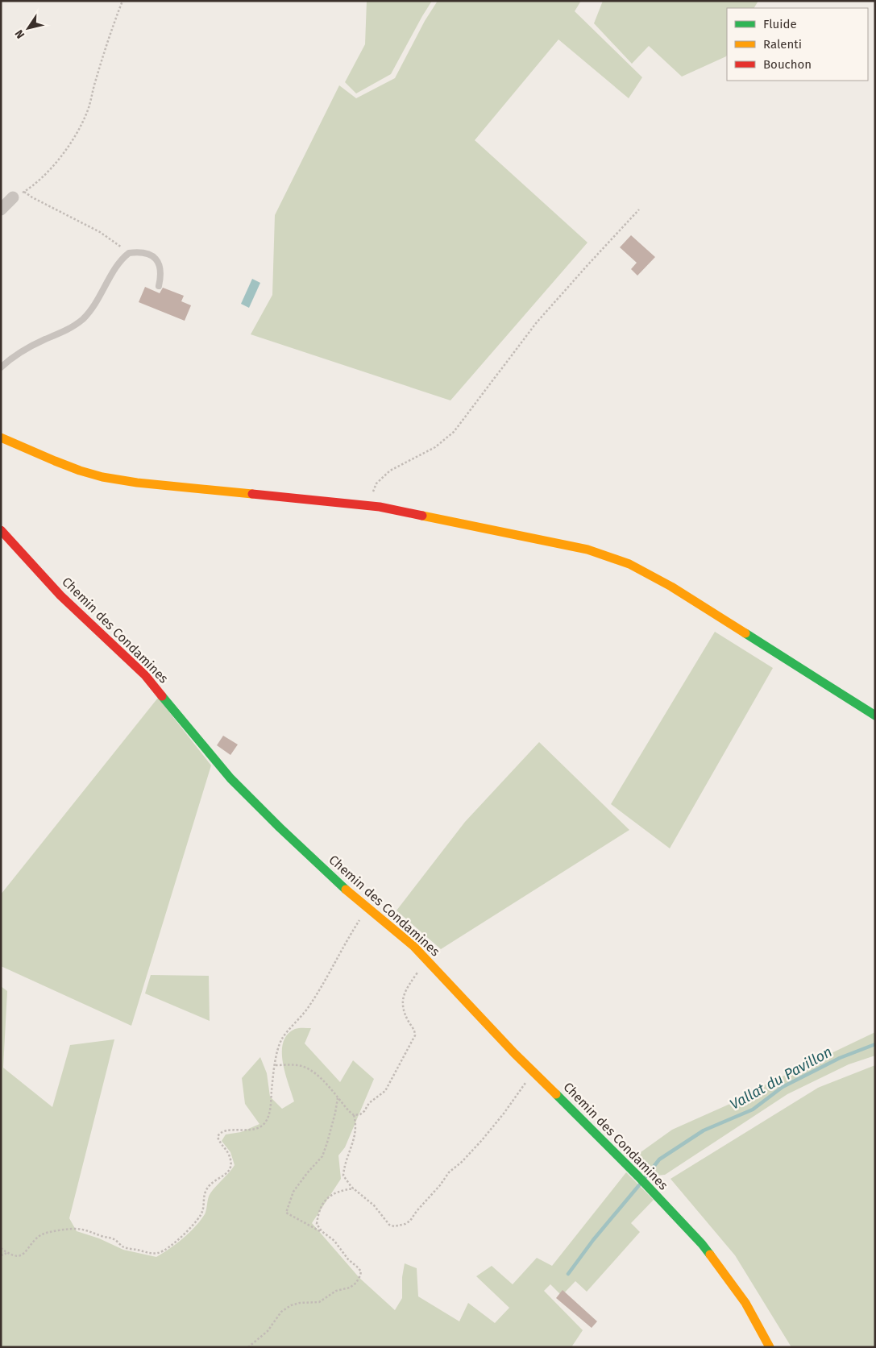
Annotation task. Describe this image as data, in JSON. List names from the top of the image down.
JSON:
{
  "streets": {
    "street": ["Chemin des Condamines"]
  },
  "water": ["Vallat du Pavillon"],
  "legend": ["Fluide", "Ralenti", "Bouchon"],
  "north": "bottom left"
}
